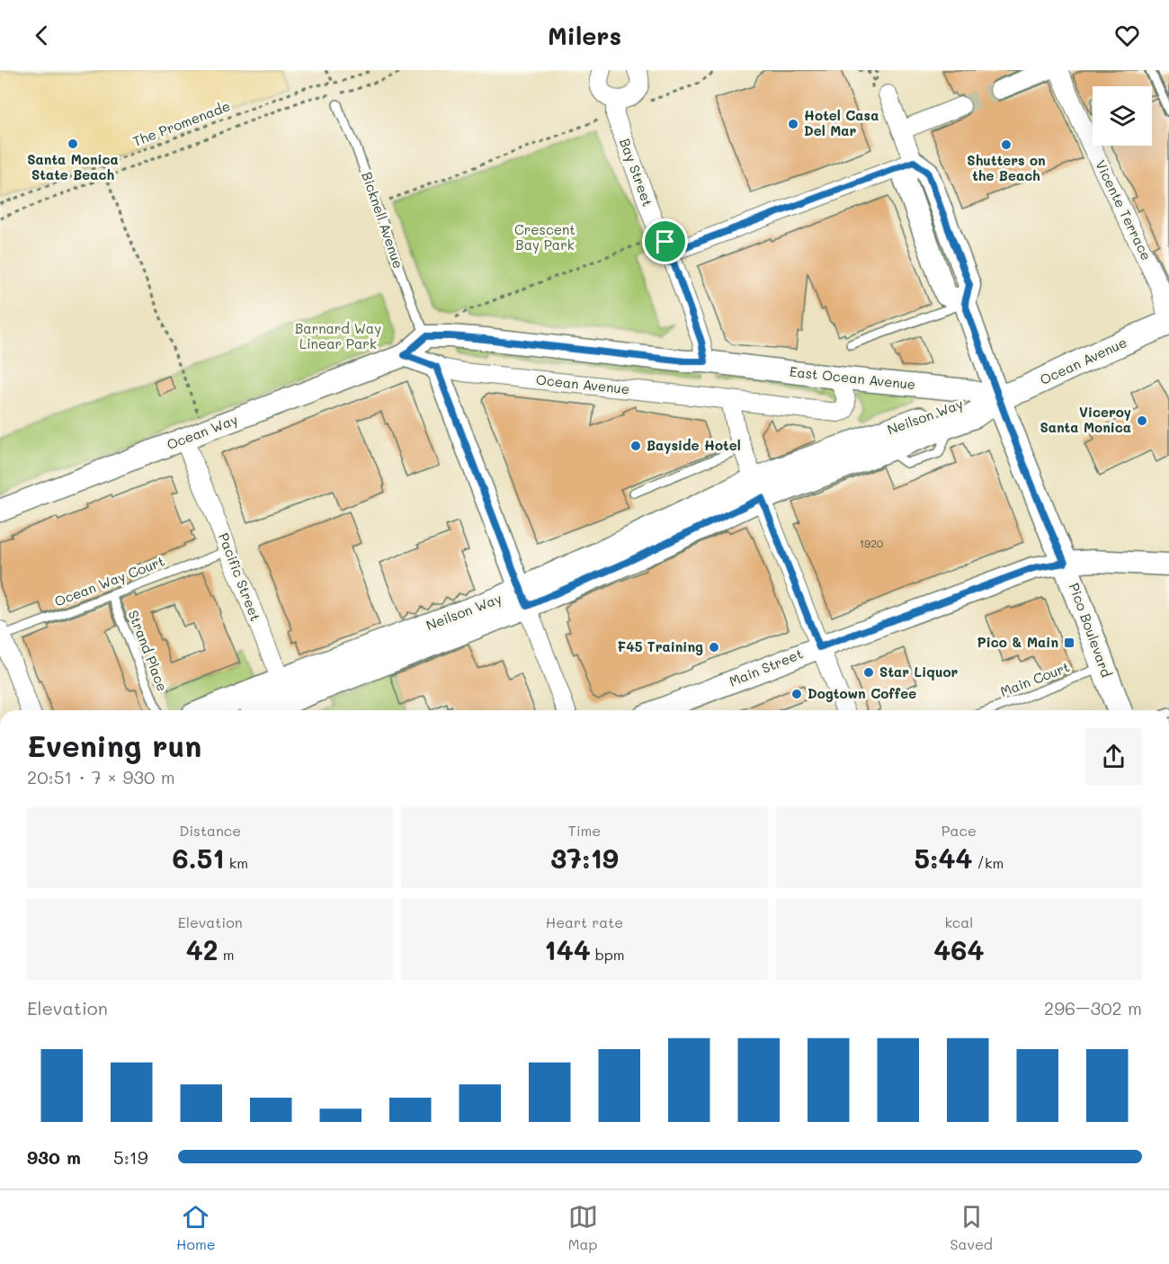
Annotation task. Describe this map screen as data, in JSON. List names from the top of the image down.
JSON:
{
  "streets": {
    "main road": ["Ocean Avenue", "Neilson Way", "Pico Boulevard"],
    "street": [
      "Bay Street",
      "Vicente Terrace",
      "East Ocean Avenue",
      "Ocean Way",
      "Pacific Street",
      "Main Street"
    ],
    "lane": [
      "Bicknell Avenue",
      "Ocean Way Court",
      "Strand Place",
      "Main Court"
    ],
    "path": ["The Promenade"]
  },
  "crossings": [
    ["Bay Street", "East Ocean Avenue"],
    ["Vicente Terrace", "Ocean Avenue"],
    ["Bicknell Avenue", "Ocean Way"],
    ["Ocean Avenue", "East Ocean Avenue"],
    ["Ocean Avenue", "Neilson Way"],
    ["Ocean Avenue", "Pico Boulevard"],
    ["East Ocean Avenue", "Neilson Way"],
    ["East Ocean Avenue", "Pico Boulevard"],
    ["Neilson Way", "Pacific Street"],
    ["Neilson Way", "Pico Boulevard"],
    ["Ocean Way", "Pacific Street"],
    ["Pacific Street", "Ocean Way Court"],
    ["Ocean Way Court", "Strand Place"],
    ["Pico Boulevard", "Main Street"],
    ["Pico Boulevard", "Main Court"]
  ],
  "parks": ["Crescent Bay Park", "Barnard Way Linear Park"],
  "places": {
    "other": [
      "Hotel Casa Del Mar",
      "Santa Monica State Beach",
      "Shutters on the Beach",
      "Viceroy Santa Monica",
      "Bayside Hotel",
      "F45 Training",
      "Star Liquor",
      "Dogtown Coffee"
    ],
    "transit": ["Pico & Main"]
  },
  "house_numbers": ["1920"],
  "page": {
    "header": "Milers",
    "heading": ["Evening run", "20:51 · 7 × 930 m"],
    "stats": [
      ["Distance", "6.51 km"],
      ["Time", "37:19"],
      ["Pace", "5:44 /km"],
      ["Elevation", "42 m"],
      ["Heart rate", "144 bpm"],
      ["kcal", "464"]
    ],
    "chart": ["Elevation", "296–302 m"],
    "list": [
      {
        "name": "930 m",
        "note": "5:19"
      }
    ],
    "tabs": ["Home", "Map", "Saved"]
  }
}
